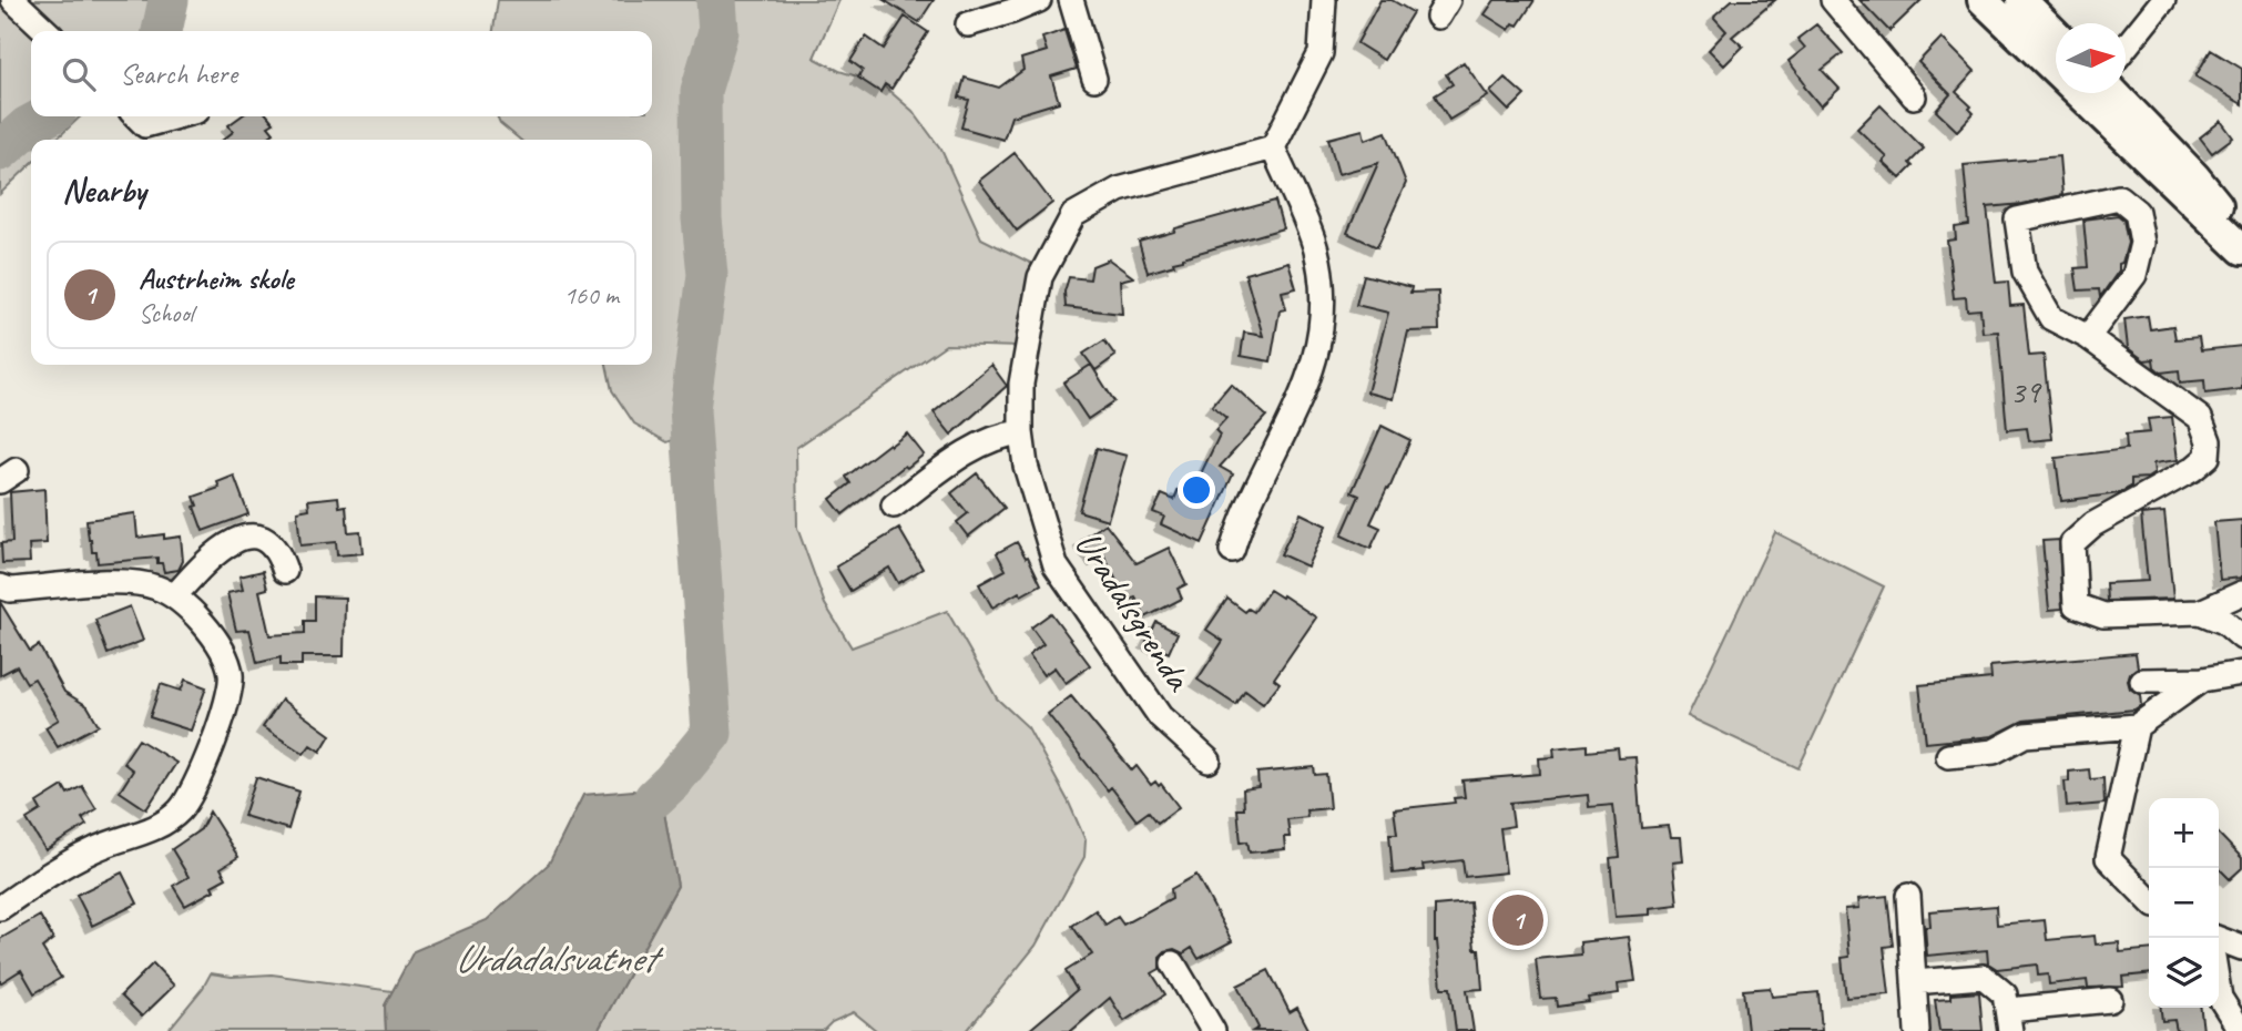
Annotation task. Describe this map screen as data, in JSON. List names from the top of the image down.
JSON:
{
  "streets": {
    "street": ["Uradalsgrenda"]
  },
  "water": ["Urdadalsvatnet"],
  "house_numbers": ["39"],
  "north": "right",
  "page": {
    "search": "Search here",
    "heading": "Nearby",
    "list": [
      {
        "mark": "1",
        "name": "Austrheim skole",
        "note": "School",
        "value": "160 m"
      }
    ],
    "map_buttons": ["+", "−"],
    "pins": "1"
  }
}
